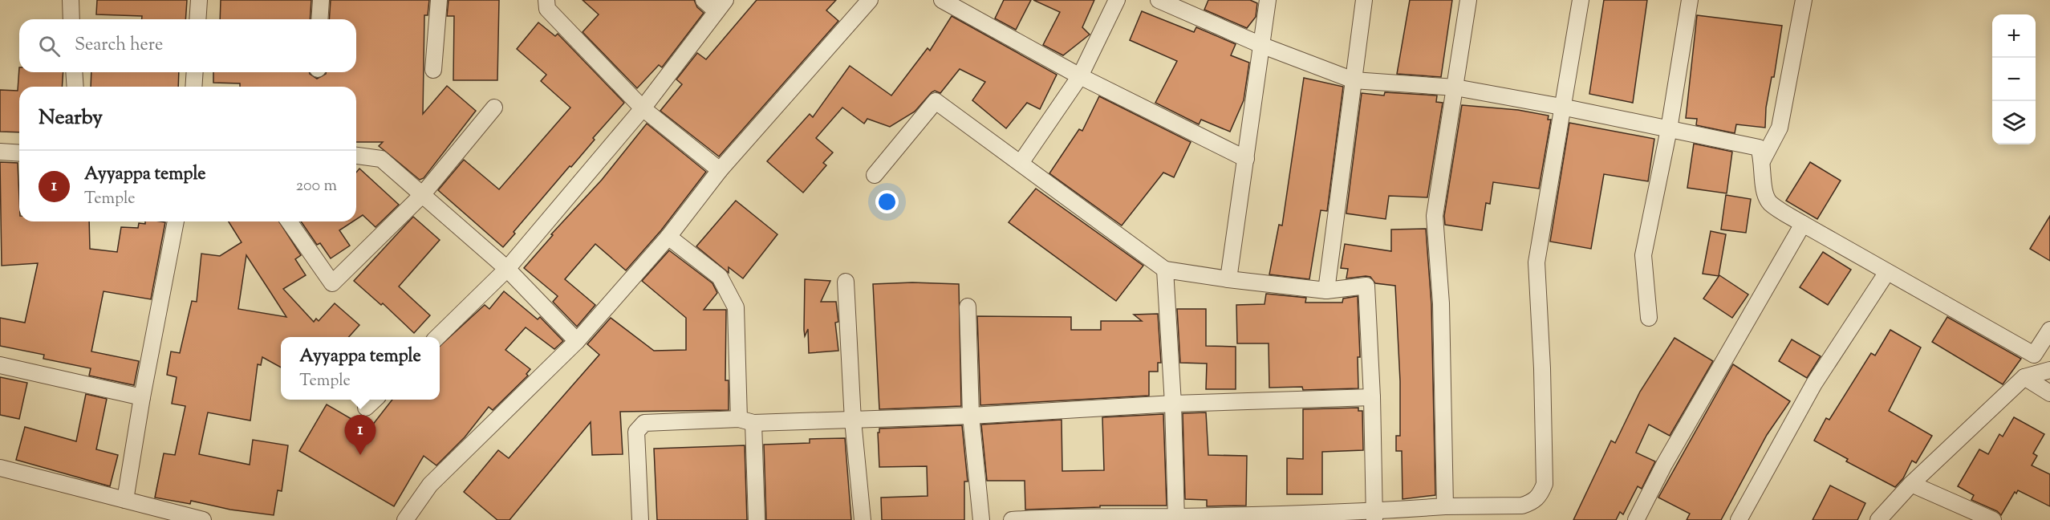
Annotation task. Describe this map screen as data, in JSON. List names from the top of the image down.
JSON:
{
  "page": {
    "map_buttons": ["+", "−"],
    "search": "Search here",
    "heading": "Nearby",
    "list": [
      {
        "mark": "1",
        "name": "Ayyappa temple",
        "note": "Temple",
        "value": "200 m"
      }
    ],
    "popup": ["Ayyappa temple", "Temple"],
    "pins": "1"
  }
}
